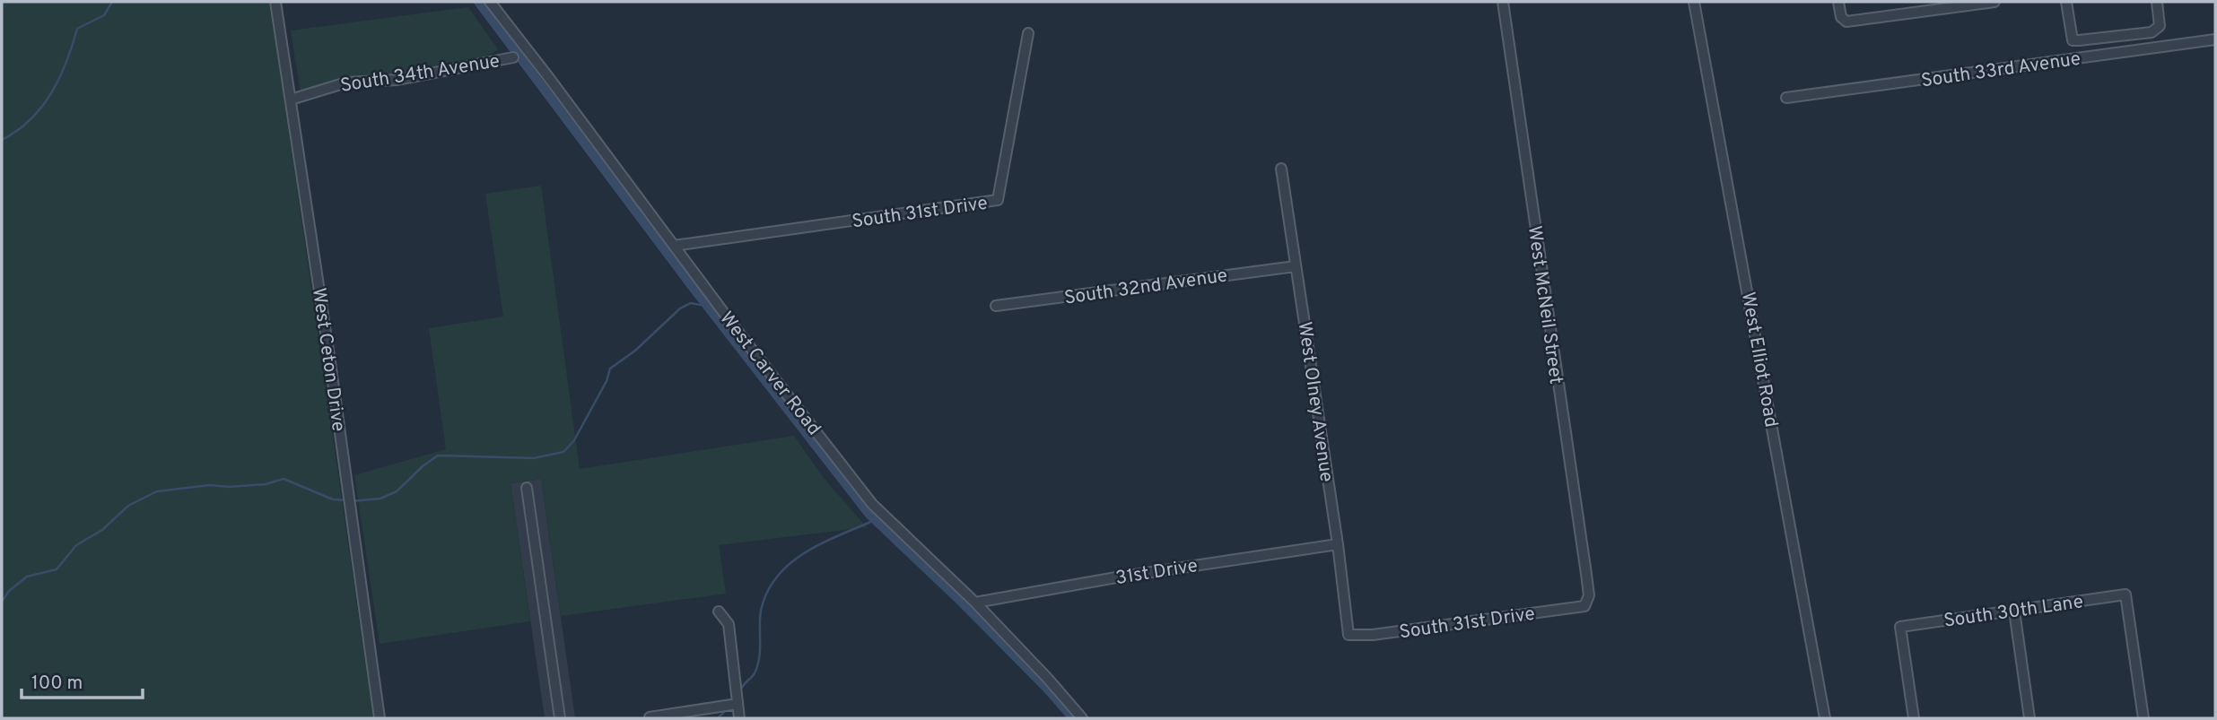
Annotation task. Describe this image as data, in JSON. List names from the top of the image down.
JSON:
{
  "streets": {
    "street": [
      "South 33rd Avenue",
      "South 34th Avenue",
      "South 31st Drive",
      "South 32nd Avenue",
      "West McNeil Street",
      "West Ceton Drive",
      "West Elliot Road",
      "West Carver Road",
      "West Olney Avenue",
      "31st Drive",
      "South 30th Lane"
    ]
  },
  "crossings": [
    ["South 34th Avenue", "West Ceton Drive"],
    ["South 31st Drive", "West McNeil Street"],
    ["South 31st Drive", "West Carver Road"],
    ["South 31st Drive", "West Olney Avenue"],
    ["South 32nd Avenue", "West Olney Avenue"],
    ["West Carver Road", "31st Drive"],
    ["West Olney Avenue", "31st Drive"]
  ],
  "scale_bar": "100 m"
}
